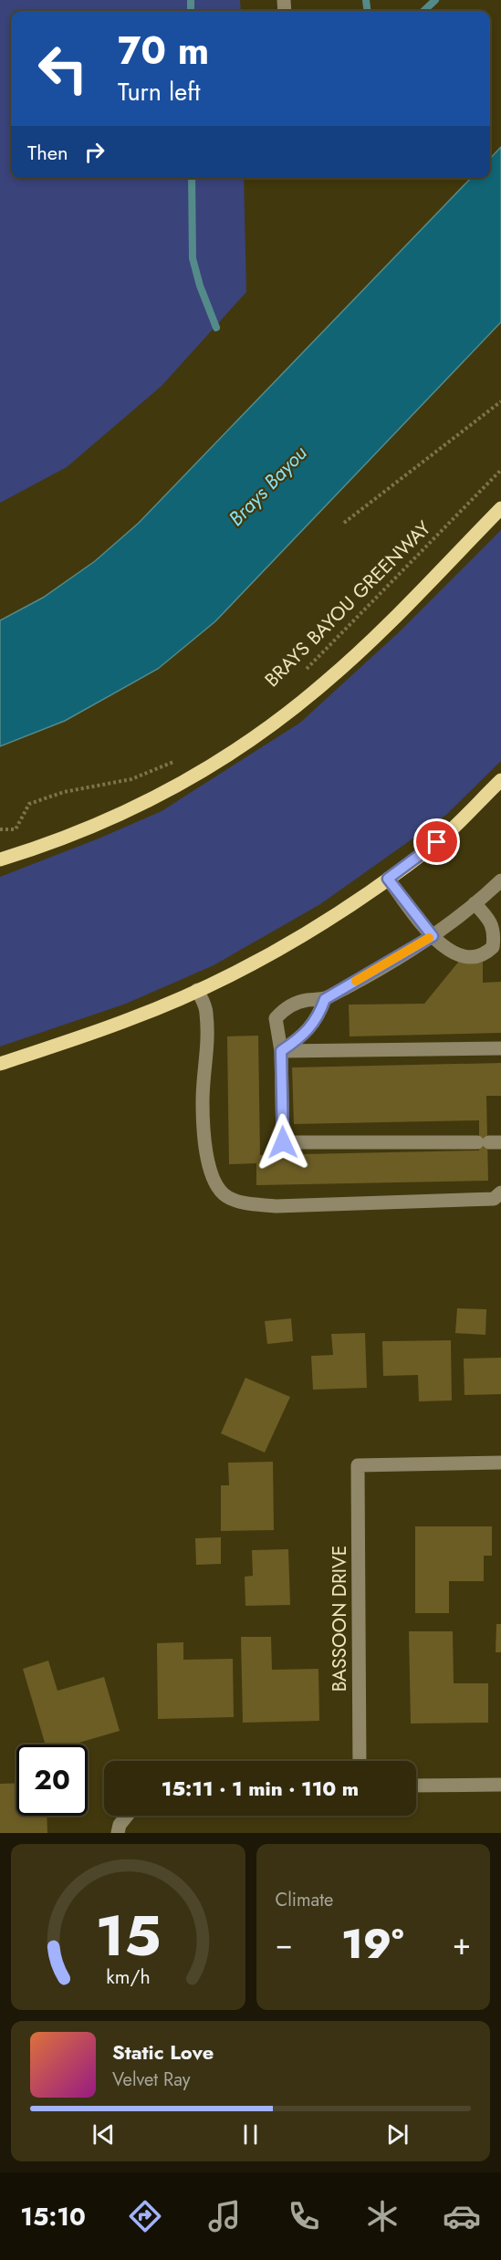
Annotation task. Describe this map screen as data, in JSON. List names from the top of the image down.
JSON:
{
  "streets": {
    "street": ["BASSOON DRIVE"],
    "path": ["BRAYS BAYOU GREENWAY"]
  },
  "water": ["Brays Bayou"],
  "page": {
    "turn": ["70 m", "Turn left"],
    "then": "Then",
    "limit": "20",
    "trip": "15:11 · 1 min · 110 m",
    "tile": "Climate",
    "heat": ["−", "19°", "+"],
    "song": ["Static Love", "Velvet Ray"],
    "tabs": "15:10",
    "gauge": ["15", "km/h"]
  }
}
